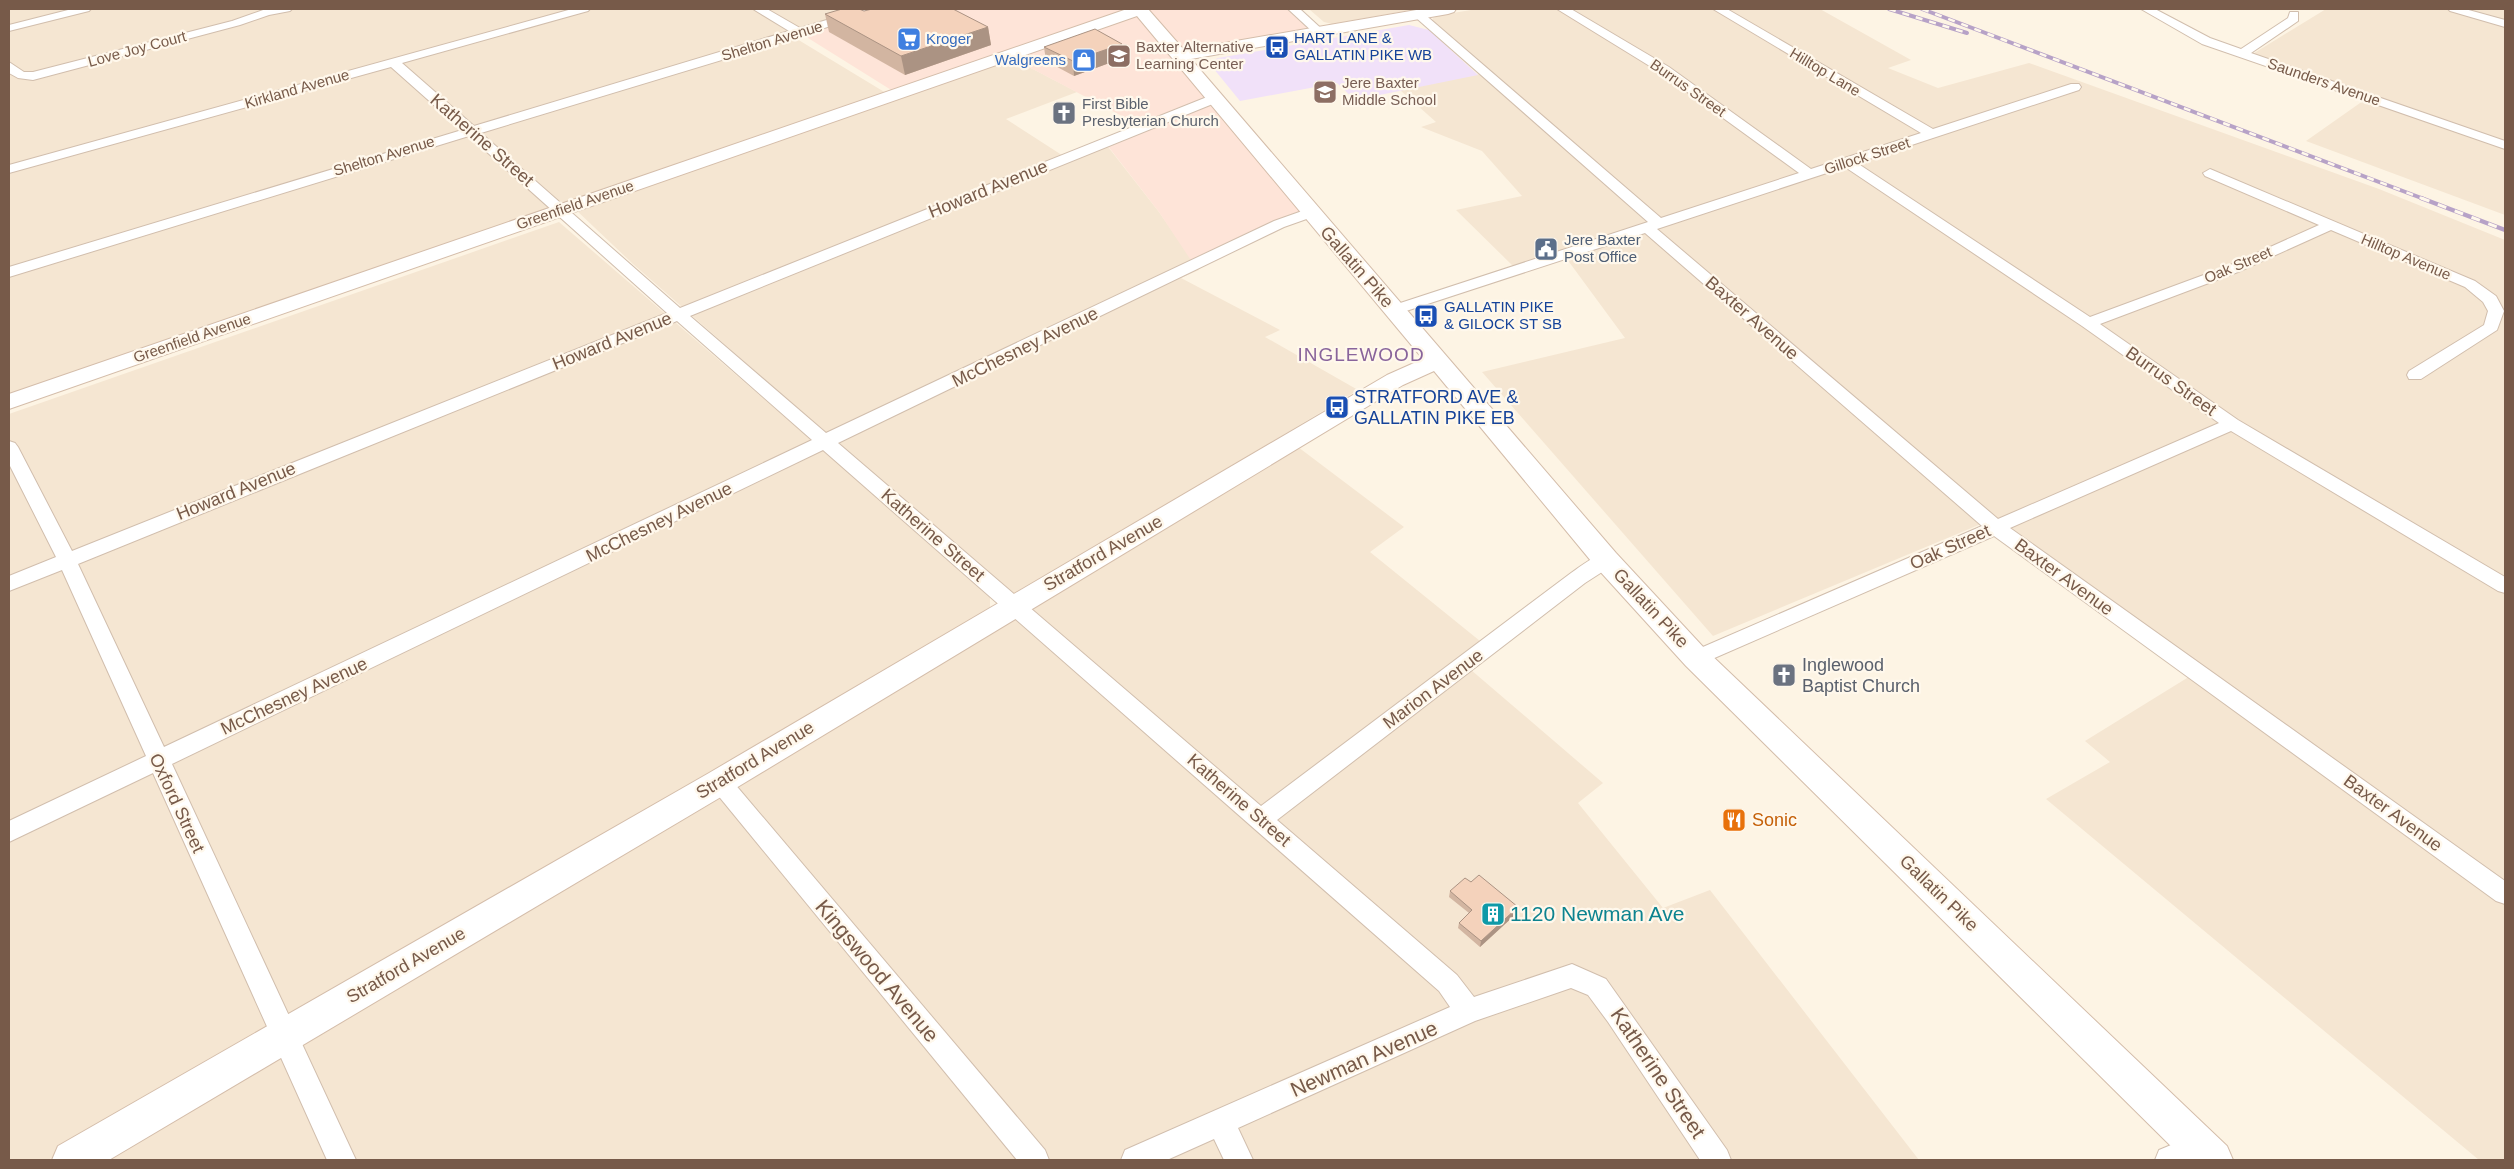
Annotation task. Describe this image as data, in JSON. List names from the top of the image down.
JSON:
{
  "streets": {
    "street": [
      "Shelton Avenue",
      "Love Joy Court",
      "Hilltop Lane",
      "Saunders Avenue",
      "Burrus Street",
      "Kirkland Avenue",
      "Katherine Street",
      "Gillock Street",
      "Howard Avenue",
      "Greenfield Avenue",
      "Hilltop Avenue",
      "Oak Street",
      "Gallatin Pike",
      "Baxter Avenue",
      "McChesney Avenue",
      "Stratford Avenue",
      "Marion Avenue",
      "Oxford Street",
      "Kingswood Avenue",
      "Newman Avenue"
    ]
  },
  "crossings": [
    ["Shelton Avenue", "Katherine Street"],
    ["Hilltop Lane", "Gillock Street"],
    ["Burrus Street", "Gillock Street"],
    ["Burrus Street", "Oak Street"],
    ["Kirkland Avenue", "Katherine Street"],
    ["Katherine Street", "Howard Avenue"],
    ["Katherine Street", "Greenfield Avenue"],
    ["Katherine Street", "McChesney Avenue"],
    ["Katherine Street", "Stratford Avenue"],
    ["Katherine Street", "Marion Avenue"],
    ["Katherine Street", "Newman Avenue"],
    ["Gillock Street", "Gallatin Pike"],
    ["Gillock Street", "Baxter Avenue"],
    ["Howard Avenue", "Gallatin Pike"],
    ["Howard Avenue", "Oxford Street"],
    ["Greenfield Avenue", "Gallatin Pike"],
    ["Hilltop Avenue", "Oak Street"],
    ["Oak Street", "Gallatin Pike"],
    ["Oak Street", "Baxter Avenue"],
    ["Gallatin Pike", "McChesney Avenue"],
    ["Gallatin Pike", "Stratford Avenue"],
    ["Gallatin Pike", "Marion Avenue"],
    ["McChesney Avenue", "Oxford Street"],
    ["Stratford Avenue", "Oxford Street"],
    ["Stratford Avenue", "Kingswood Avenue"]
  ],
  "districts": ["INGLEWOOD"],
  "places": {
    "supermarket": ["Kroger"],
    "bus stop": ["HART LANE & GALLATIN PIKE WB", "GALLATIN PIKE & GILOCK ST SB", "STRATFORD AVE & GALLATIN PIKE EB"],
    "school or university": ["Baxter Alternative Learning Center", "Jere Baxter Middle School"],
    "shop": ["Walgreens"],
    "church": ["First Bible Presbyterian Church", "Inglewood Baptist Church"],
    "public building": ["Jere Baxter Post Office"],
    "restaurant": ["Sonic"],
    "building": ["1120 Newman Ave"]
  }
}
